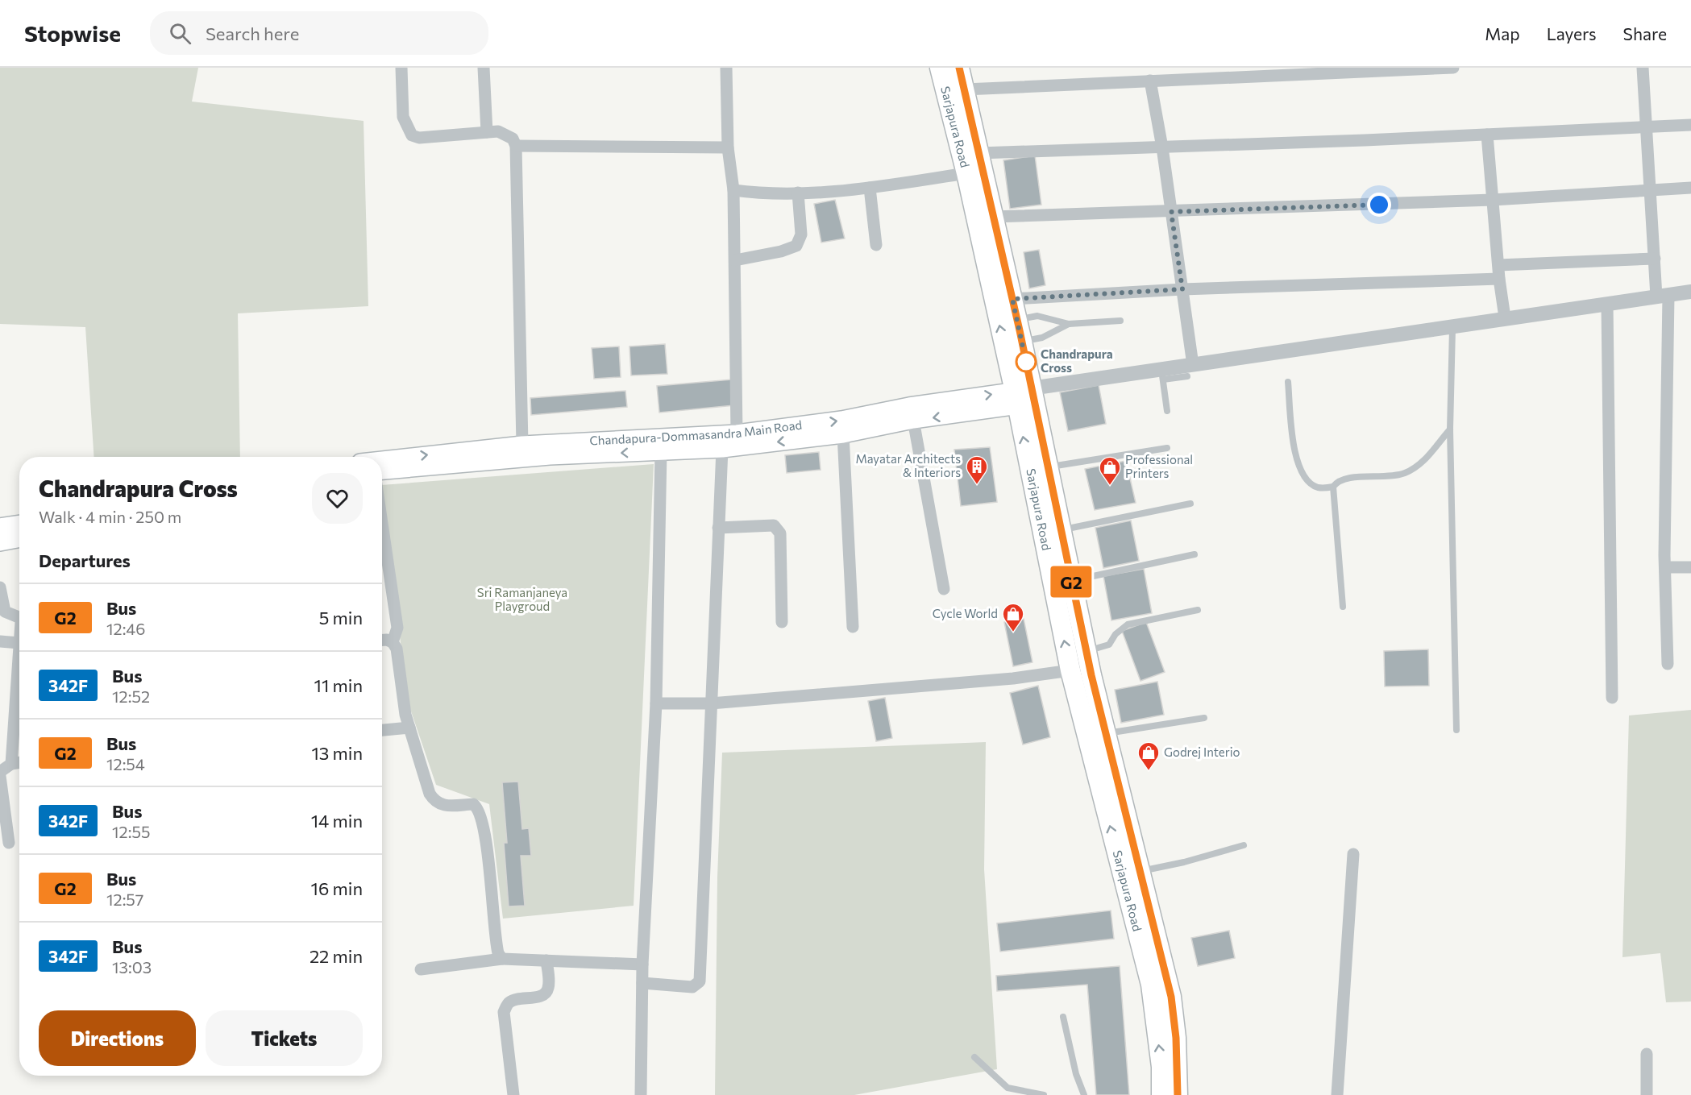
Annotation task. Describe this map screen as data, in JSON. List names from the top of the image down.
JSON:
{
  "streets": {
    "main road": ["Sarjapura Road", "Chandapura-Dommasandra Main Road"]
  },
  "crossings": [
    ["Sarjapura Road", "Chandapura-Dommasandra Main Road"]
  ],
  "parks": ["Sri Ramanjaneya Playgroud"],
  "places": {
    "other": ["Chandrapura Cross"],
    "building": ["Mayatar Architects & Interiors"],
    "shop": ["Professional Printers", "Cycle World", "Godrej Interio"]
  },
  "lines": ["bus line G2"],
  "page": {
    "header": "Stopwise",
    "search": "Search here",
    "nav": ["Map", "Layers", "Share"],
    "on_map": "G2",
    "heading": [
      ["Chandrapura Cross", "Walk · 4 min · 250 m"],
      "Departures"
    ],
    "list": [
      {
        "mark": "G2",
        "name": "Bus",
        "note": "12:46",
        "value": "5 min"
      },
      {
        "mark": "342F",
        "name": "Bus",
        "note": "12:52",
        "value": "11 min"
      },
      {
        "mark": "G2",
        "name": "Bus",
        "note": "12:54",
        "value": "13 min"
      },
      {
        "mark": "342F",
        "name": "Bus",
        "note": "12:55",
        "value": "14 min"
      },
      {
        "mark": "G2",
        "name": "Bus",
        "note": "12:57",
        "value": "16 min"
      },
      {
        "mark": "342F",
        "name": "Bus",
        "note": "13:03",
        "value": "22 min"
      }
    ],
    "buttons": ["Directions", "Tickets"]
  }
}
